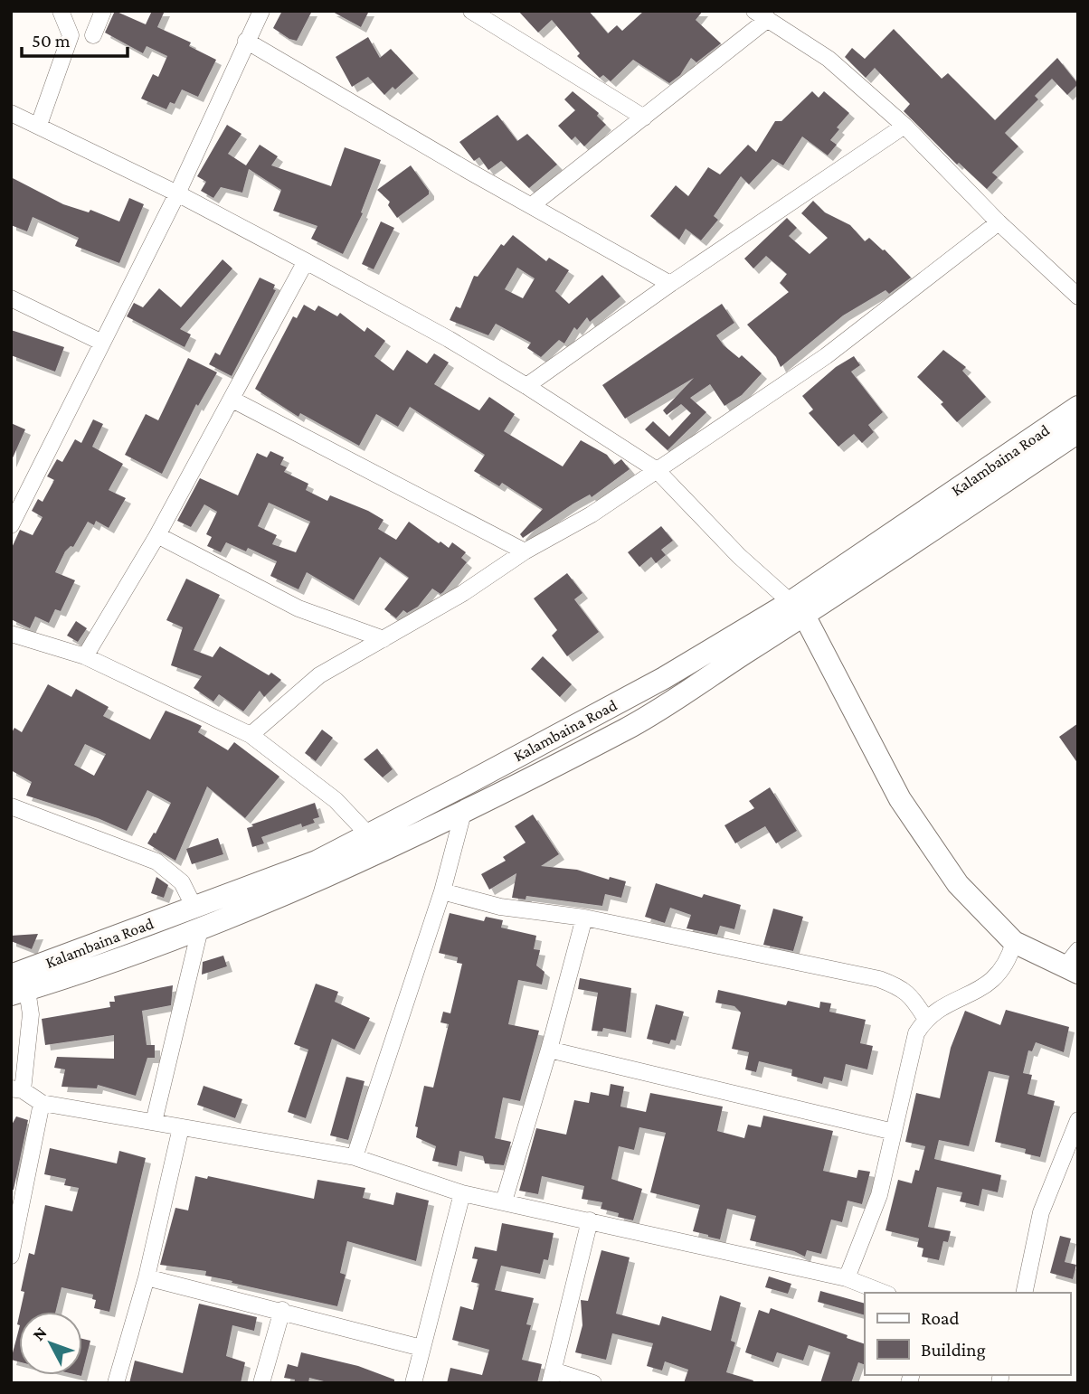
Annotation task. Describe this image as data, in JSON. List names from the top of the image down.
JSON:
{
  "streets": {
    "main road": ["Kalambaina Road"]
  },
  "legend": ["Road", "Building"],
  "scale_bar": "50 m",
  "north": "top left"
}
